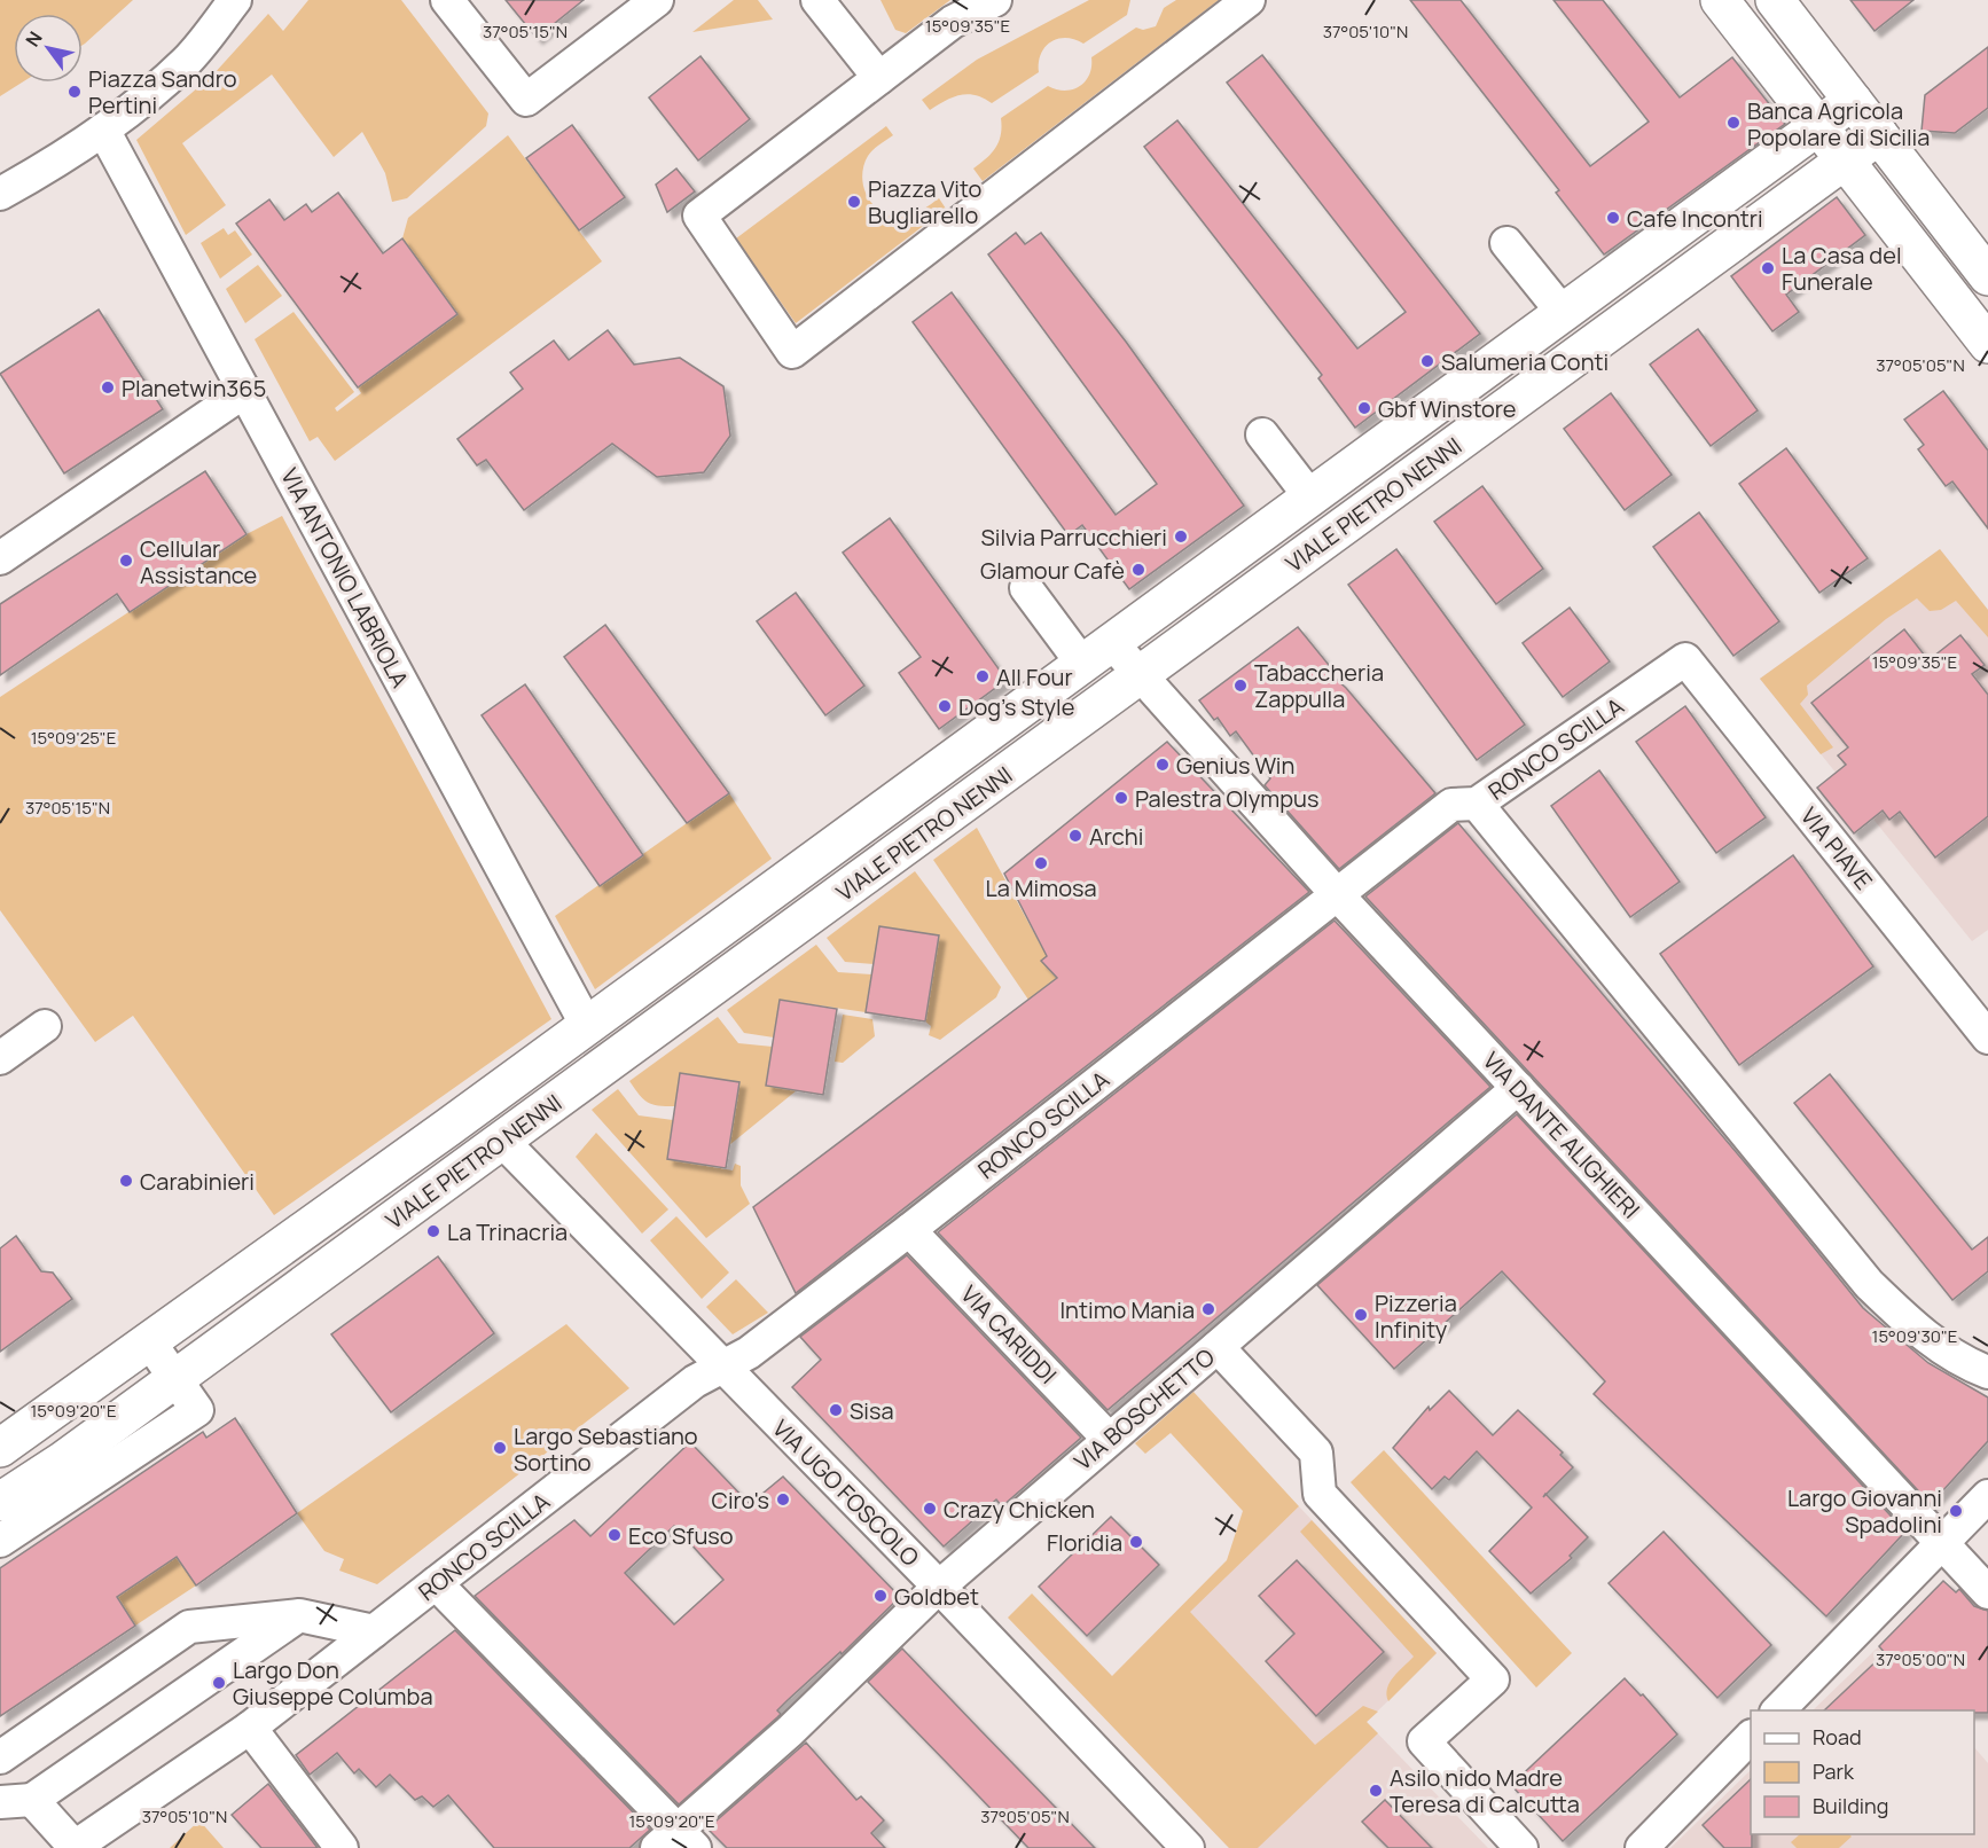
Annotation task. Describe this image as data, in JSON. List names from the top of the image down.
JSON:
{
  "streets": {
    "street": [
      "VIALE PIETRO NENNI",
      "VIA ANTONIO LABRIOLA",
      "RONCO SCILLA",
      "VIA PIAVE",
      "VIA DANTE ALIGHIERI",
      "VIA CARIDDI",
      "VIA BOSCHETTO",
      "VIA UGO FOSCOLO"
    ]
  },
  "crossings": [
    ["VIALE PIETRO NENNI", "VIA ANTONIO LABRIOLA"],
    ["VIALE PIETRO NENNI", "VIA DANTE ALIGHIERI"],
    ["VIALE PIETRO NENNI", "VIA UGO FOSCOLO"],
    ["RONCO SCILLA", "VIA PIAVE"],
    ["RONCO SCILLA", "VIA DANTE ALIGHIERI"],
    ["RONCO SCILLA", "VIA CARIDDI"],
    ["RONCO SCILLA", "VIA UGO FOSCOLO"],
    ["VIA DANTE ALIGHIERI", "VIA BOSCHETTO"],
    ["VIA CARIDDI", "VIA BOSCHETTO"],
    ["VIA BOSCHETTO", "VIA UGO FOSCOLO"]
  ],
  "places": [
    "Piazza Sandro Pertini",
    "Banca Agricola Popolare di Sicilia",
    "Piazza Vito Bugliarello",
    "Cafe Incontri",
    "La Casa del Funerale",
    "Salumeria Conti",
    "Planetwin365",
    "Gbf Winstore",
    "Silvia Parrucchieri",
    "Cellular Assistance",
    "Glamour Cafè",
    "All Four",
    "Tabaccheria Zappulla",
    "Dog's Style",
    "Genius Win",
    "Palestra Olympus",
    "Archi",
    "La Mimosa",
    "Carabinieri",
    "La Trinacria",
    "Intimo Mania",
    "Pizzeria Infinity",
    "Sisa",
    "Largo Sebastiano Sortino",
    "Ciro's",
    "Crazy Chicken",
    "Largo Giovanni Spadolini",
    "Eco Sfuso",
    "Floridia",
    "Goldbet",
    "Largo Don Giuseppe Columba",
    "Asilo nido Madre Teresa di Calcutta"
  ],
  "legend": ["Road", "Park", "Building"],
  "north": "top left",
  "coordinates": [
    "15°09'35\"E",
    "37°05'15\"N",
    "37°05'10\"N",
    "37°05'05\"N",
    "15°09'25\"E",
    "15°09'30\"E",
    "15°09'20\"E",
    "37°05'00\"N"
  ]
}
